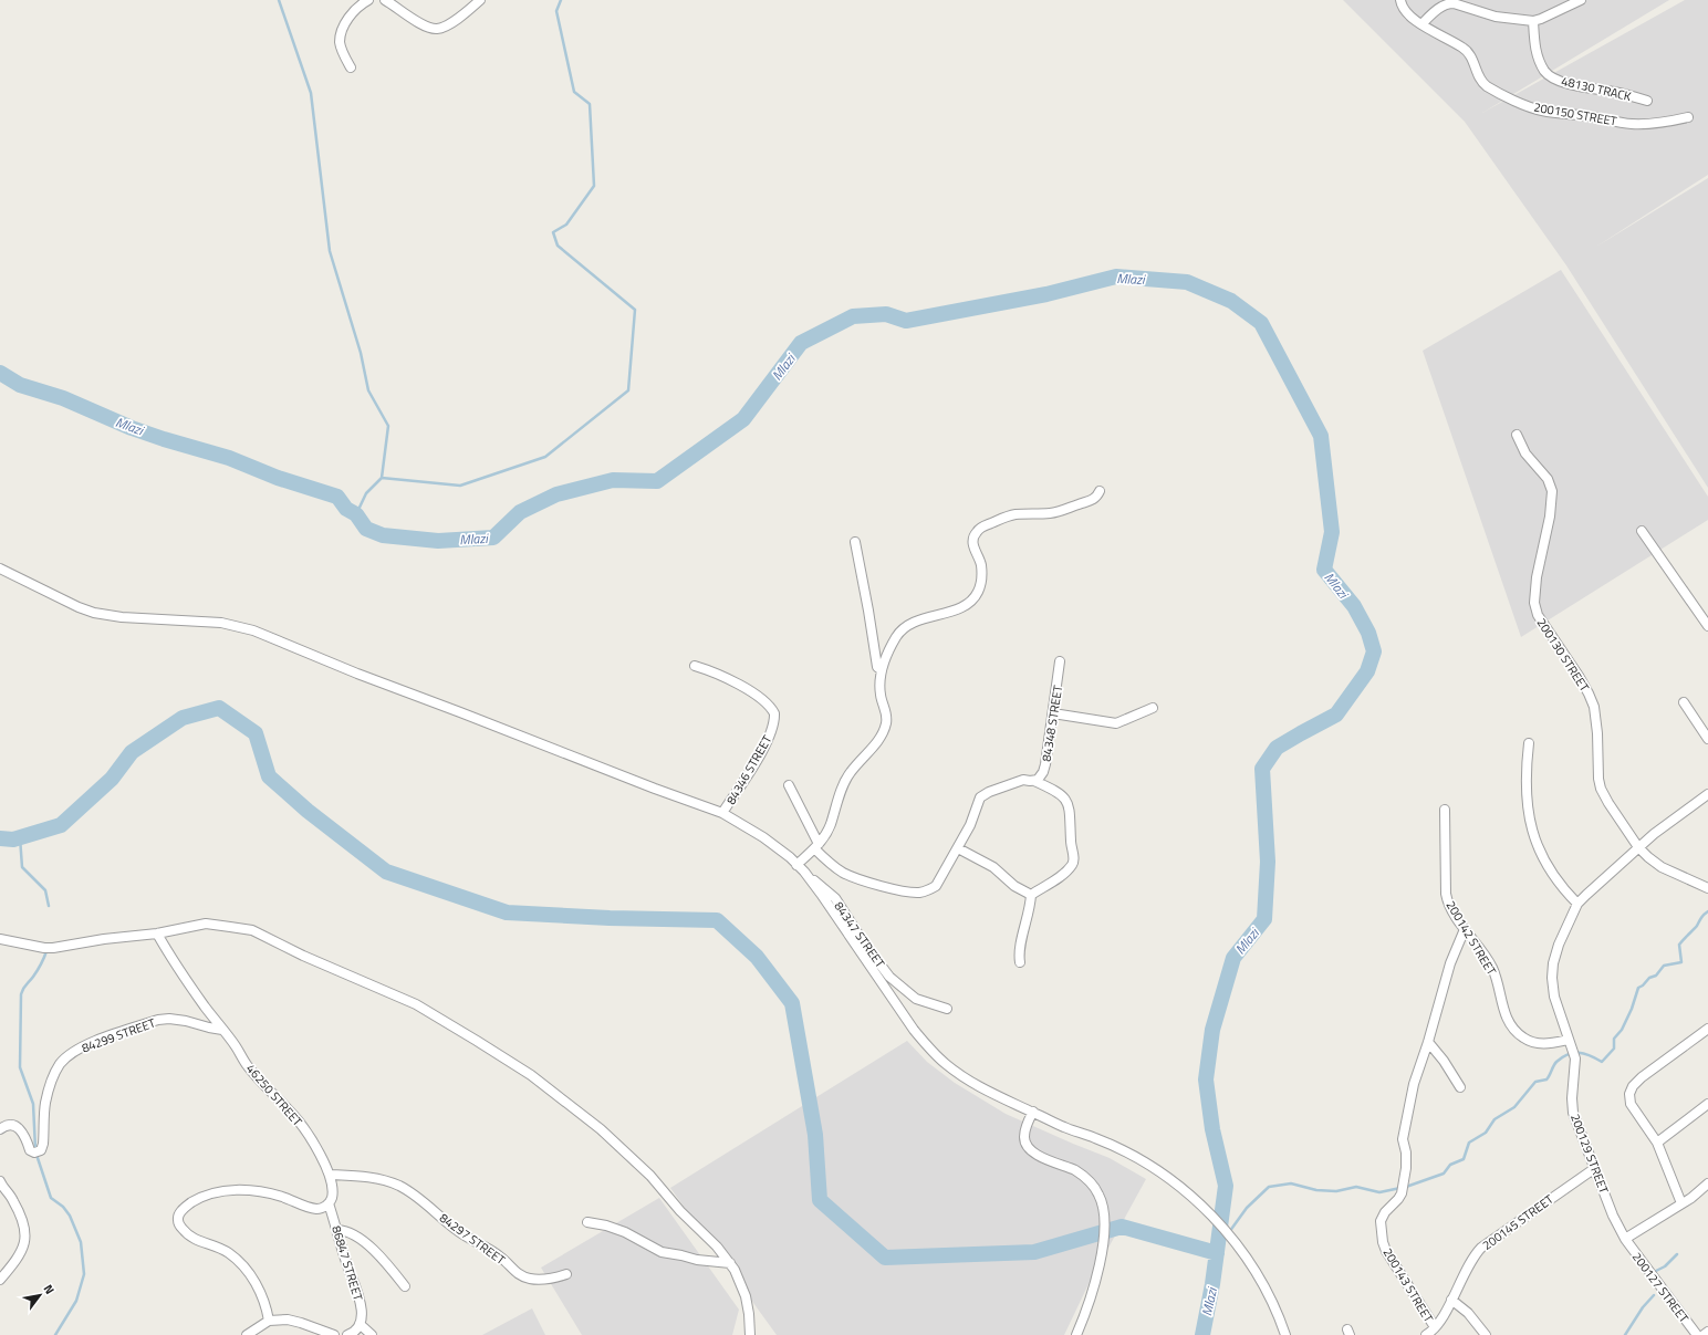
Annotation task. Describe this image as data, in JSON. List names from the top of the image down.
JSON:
{
  "streets": {
    "street": [
      "48130 TRACK",
      "200150 STREET",
      "200130 STREET",
      "84348 STREET",
      "84346 STREET",
      "84347 STREET",
      "200142 STREET",
      "84299 STREET",
      "46250 STREET",
      "200129 STREET",
      "200145 STREET",
      "84297 STREET",
      "86847 STREET",
      "200143 STREET",
      "200127 STREET"
    ]
  },
  "crossings": [
    ["200130 STREET", "200129 STREET"],
    ["200142 STREET", "200129 STREET"],
    ["200142 STREET", "200143 STREET"],
    ["84299 STREET", "46250 STREET"],
    ["46250 STREET", "84297 STREET"],
    ["46250 STREET", "86847 STREET"],
    ["200129 STREET", "200145 STREET"],
    ["200129 STREET", "200127 STREET"],
    ["200145 STREET", "200143 STREET"]
  ],
  "water": ["Mlazi"],
  "north": "top right"
}
